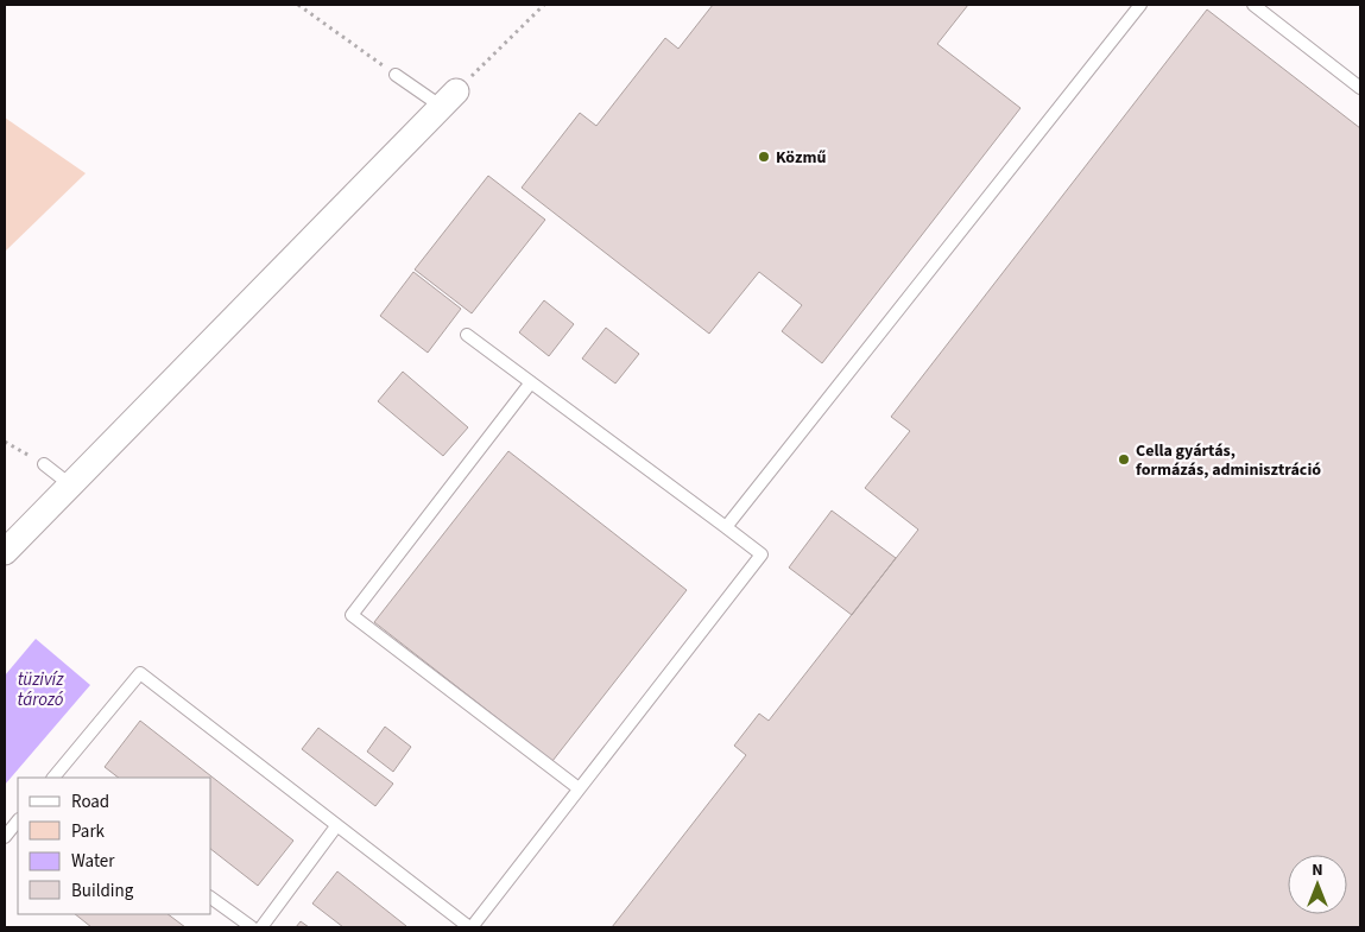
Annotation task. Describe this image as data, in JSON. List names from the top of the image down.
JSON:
{
  "water": ["tüzivíz tározó"],
  "places": ["Közmű", "Cella gyártás, formázás, adminisztráció"],
  "legend": [
    "Road",
    "Park",
    "Water",
    "Building"
  ],
  "north": "top"
}
